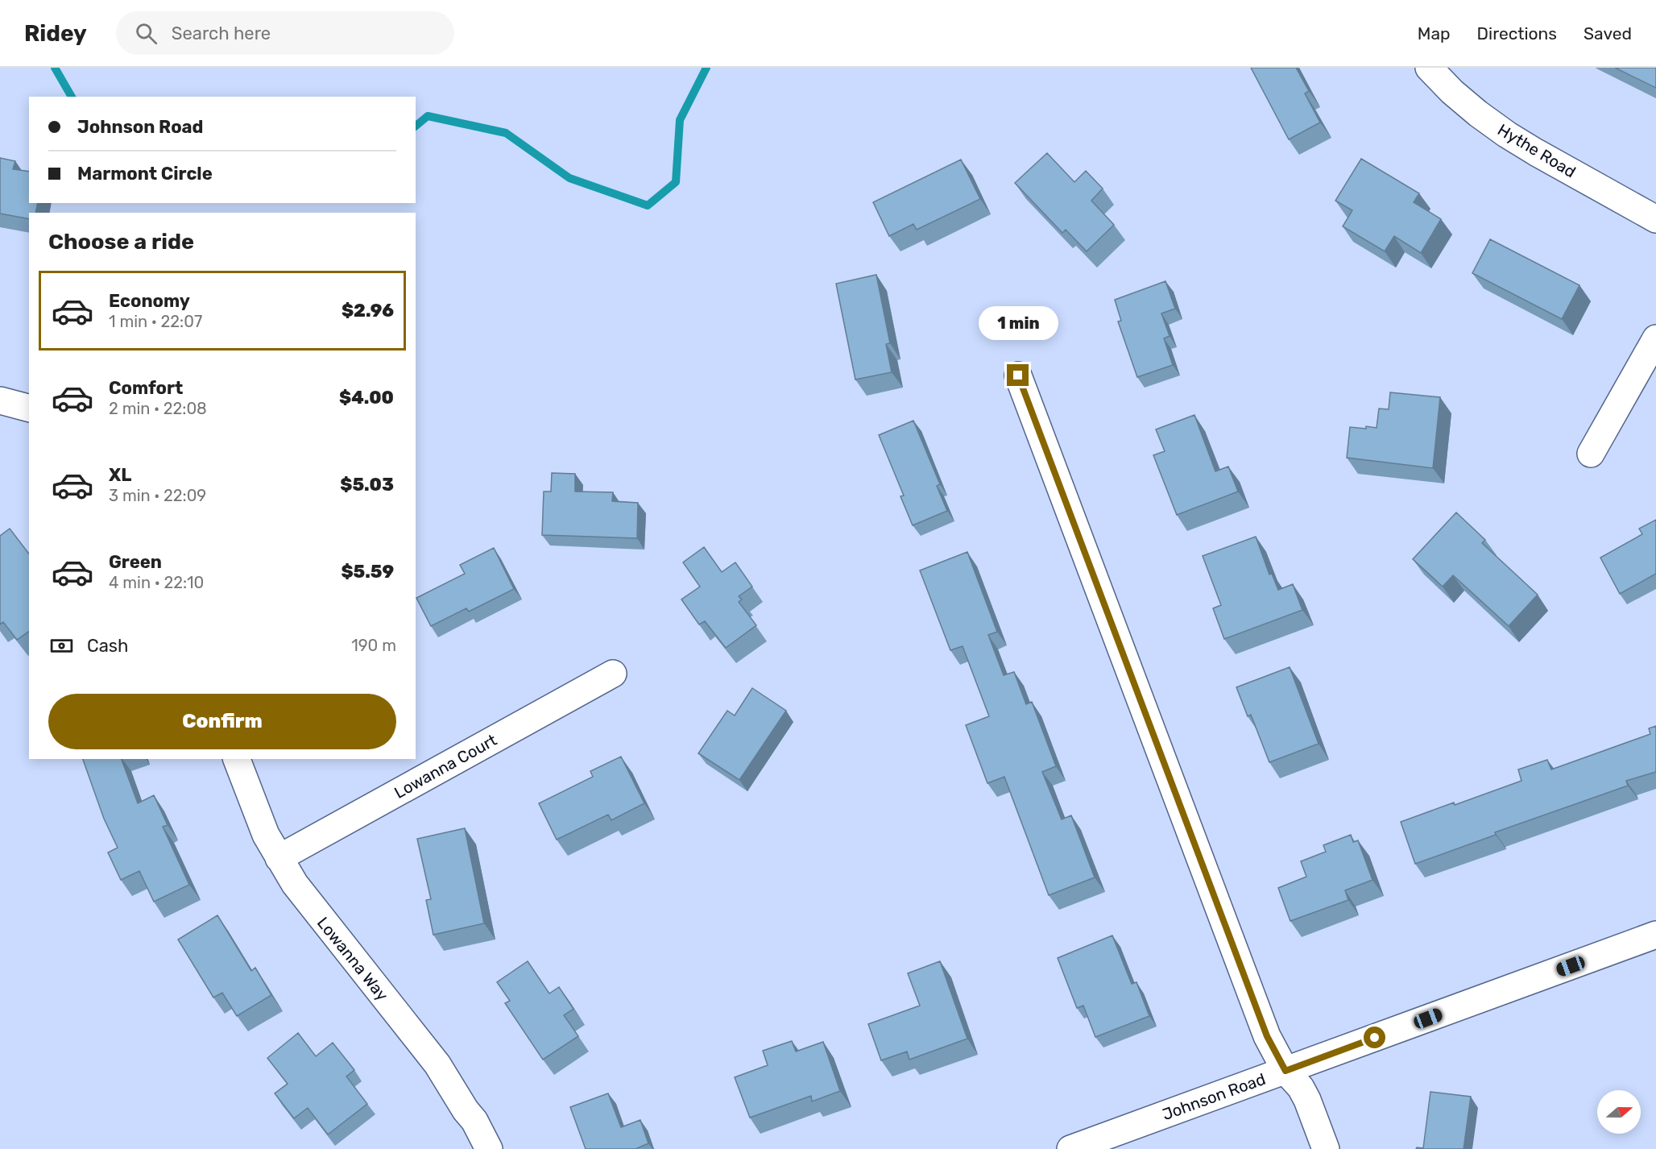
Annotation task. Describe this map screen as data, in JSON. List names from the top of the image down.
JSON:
{
  "streets": {
    "street": [
      "Hythe Road",
      "Lowanna Court",
      "Lowanna Way",
      "Johnson Road"
    ]
  },
  "crossings": [
    ["Lowanna Court", "Lowanna Way"]
  ],
  "north": "right",
  "page": {
    "header": "Ridey",
    "search": "Search here",
    "nav": ["Map", "Directions", "Saved"],
    "banner": ["Johnson Road", "Marmont Circle"],
    "heading": "Choose a ride",
    "list": [
      {
        "name": "Economy",
        "note": "1 min · 22:07",
        "value": "$2.96"
      },
      {
        "name": "Comfort",
        "note": "2 min · 22:08",
        "value": "$4.00"
      },
      {
        "name": "XL",
        "note": "3 min · 22:09",
        "value": "$5.03"
      },
      {
        "name": "Green",
        "note": "4 min · 22:10",
        "value": "$5.59"
      }
    ],
    "bubble": "1 min",
    "pay": ["Cash", "190 m"],
    "buttons": "Confirm"
  }
}
